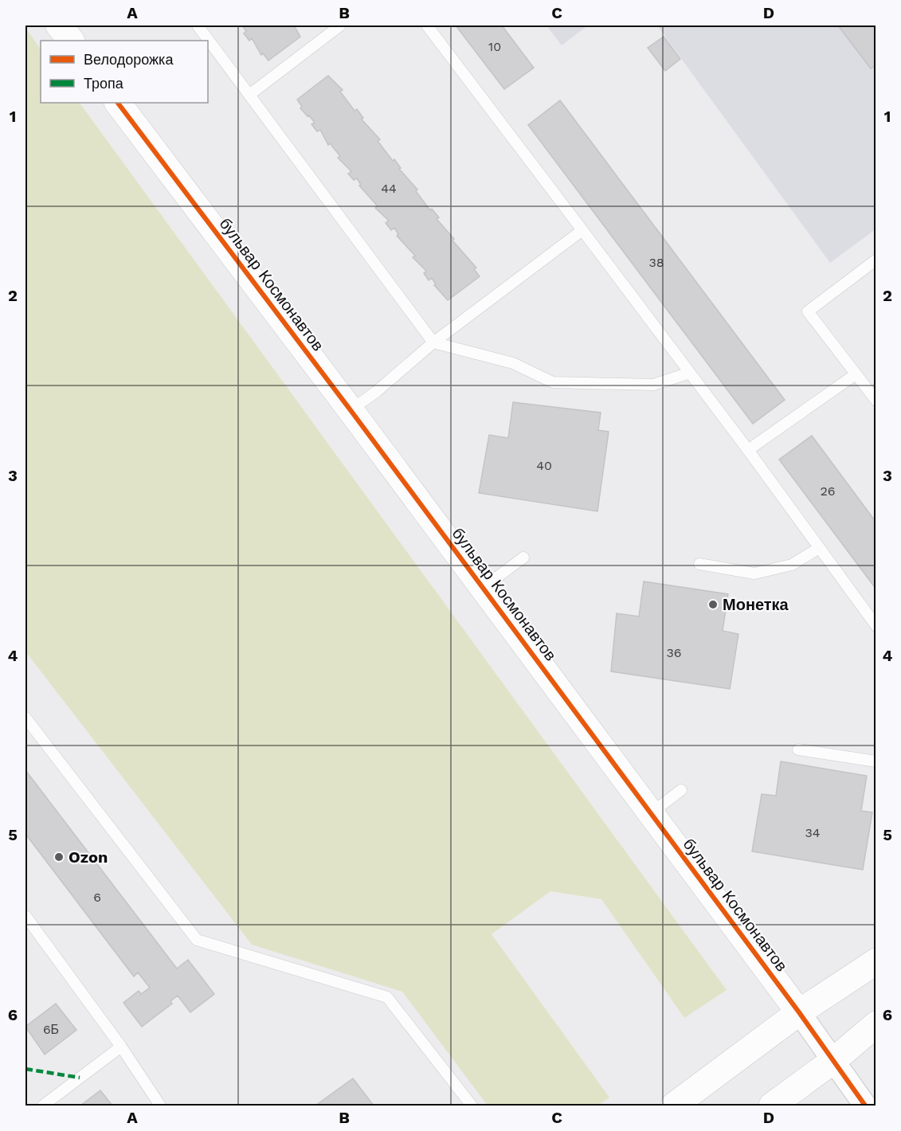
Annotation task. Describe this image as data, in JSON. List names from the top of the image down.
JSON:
{
  "streets": {
    "street": ["бульвар Космонавтов"]
  },
  "places": ["Монетка", "Ozon"],
  "house_numbers": [
    "10",
    "44",
    "38",
    "40",
    "26",
    "36",
    "34",
    "6",
    "6Б"
  ],
  "legend": ["Велодорожка", "Тропа"],
  "grid": {
    "columns": [
      "A",
      "B",
      "C",
      "D"
    ],
    "rows": [
      "1",
      "2",
      "3",
      "4",
      "5",
      "6"
    ]
  }
}
